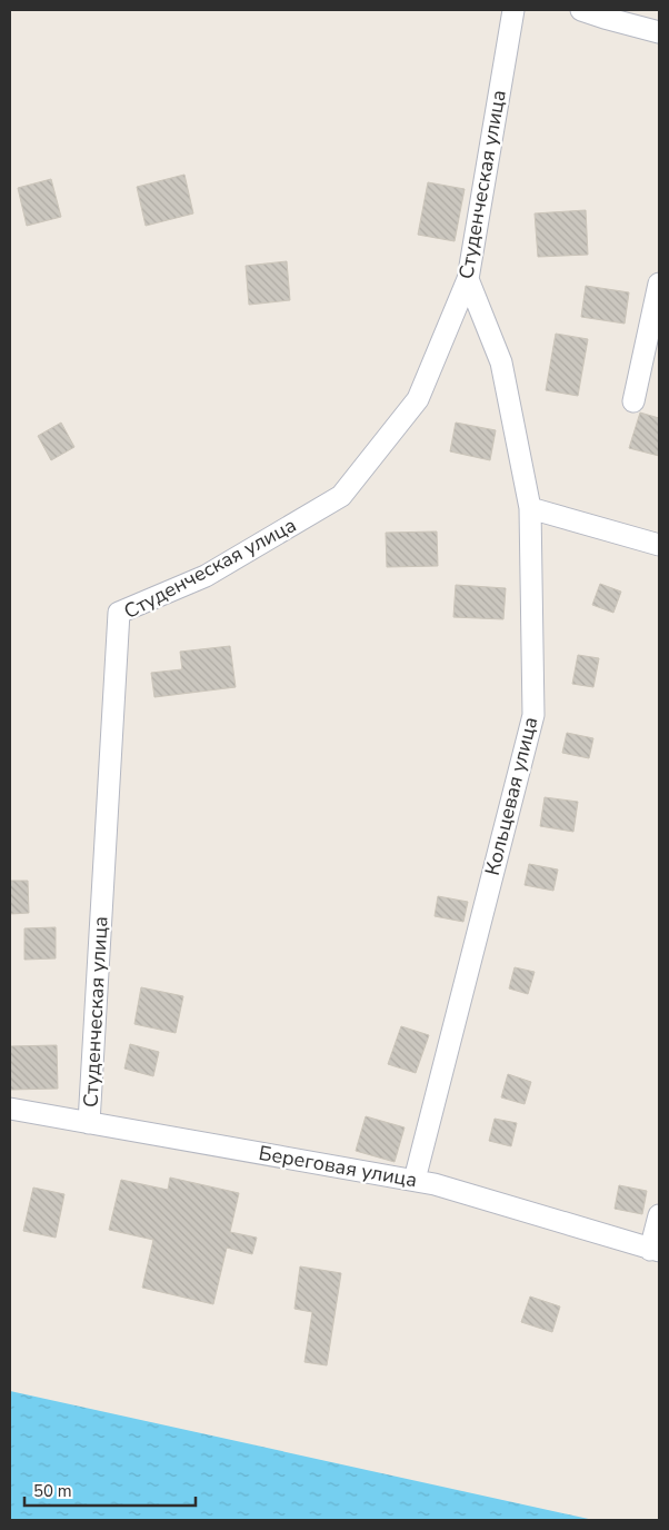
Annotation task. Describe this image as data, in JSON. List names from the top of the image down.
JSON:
{
  "streets": {
    "street": ["Студенческая улица", "Кольцевая улица", "Береговая улица"]
  },
  "crossings": [
    ["Студенческая улица", "Кольцевая улица"],
    ["Студенческая улица", "Береговая улица"],
    ["Кольцевая улица", "Береговая улица"]
  ],
  "scale_bar": "50 m"
}
